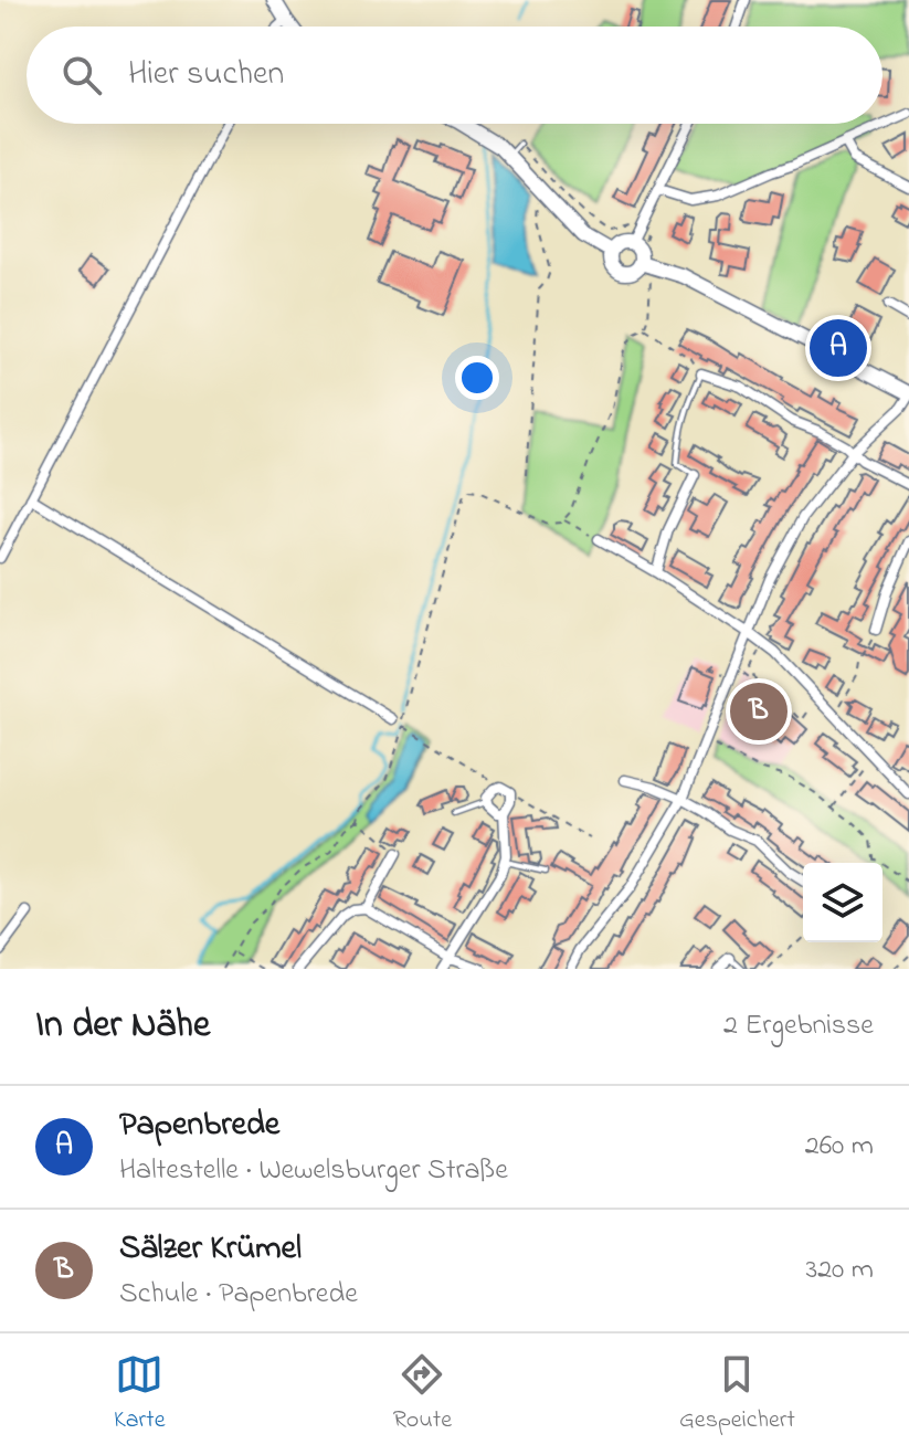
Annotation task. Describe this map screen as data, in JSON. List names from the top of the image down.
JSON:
{
  "page": {
    "search": "Hier suchen",
    "pins": ["A", "B"],
    "heading": ["In der Nähe", "2 Ergebnisse"],
    "list": [
      {
        "mark": "A",
        "name": "Papenbrede",
        "note": "Haltestelle · Wewelsburger Straße",
        "value": "260 m"
      },
      {
        "mark": "B",
        "name": "Sälzer Krümel",
        "note": "Schule · Papenbrede",
        "value": "320 m"
      }
    ],
    "nav": ["Karte", "Route", "Gespeichert"]
  }
}
